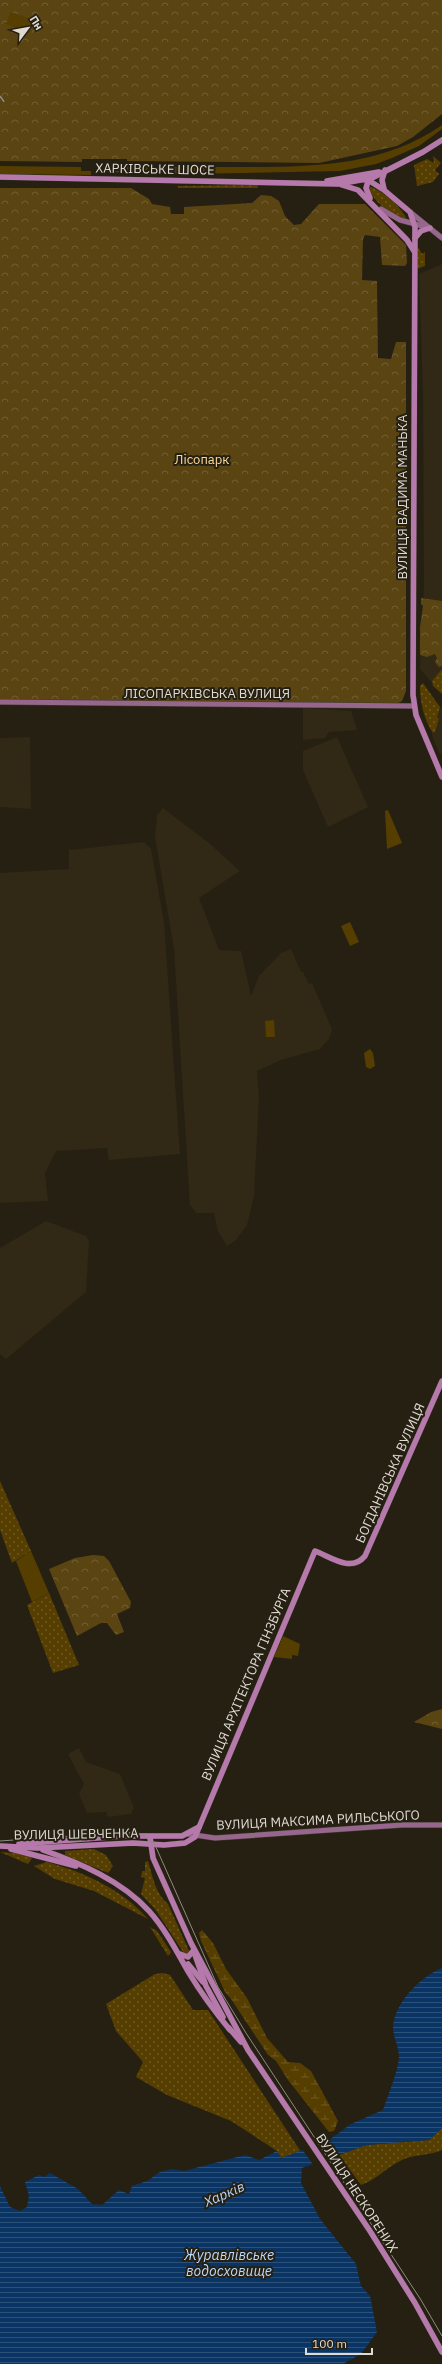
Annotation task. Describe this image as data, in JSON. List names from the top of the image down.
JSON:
{
  "streets": {
    "main road": [
      "ХАРКІВСЬКЕ ШОСЕ",
      "ВУЛИЦЯ ВАДИМА МАНЬКА",
      "БОГДАНІВСЬКА ВУЛИЦЯ",
      "ВУЛИЦЯ АРХІТЕКТОРА ГІНЗБУРГА",
      "ВУЛИЦЯ МАКСИМА РИЛЬСЬКОГО",
      "ВУЛИЦЯ ШЕВЧЕНКА",
      "ВУЛИЦЯ НЕСКОРЕНИХ"
    ],
    "street": ["ЛІСОПАРКІВСЬКА ВУЛИЦЯ"]
  },
  "crossings": [
    ["ВУЛИЦЯ ВАДИМА МАНЬКА", "ЛІСОПАРКІВСЬКА ВУЛИЦЯ"],
    ["БОГДАНІВСЬКА ВУЛИЦЯ", "ВУЛИЦЯ АРХІТЕКТОРА ГІНЗБУРГА"],
    ["ВУЛИЦЯ АРХІТЕКТОРА ГІНЗБУРГА", "ВУЛИЦЯ МАКСИМА РИЛЬСЬКОГО"],
    ["ВУЛИЦЯ МАКСИМА РИЛЬСЬКОГО", "ВУЛИЦЯ ШЕВЧЕНКА"],
    ["ВУЛИЦЯ МАКСИМА РИЛЬСЬКОГО", "ВУЛИЦЯ НЕСКОРЕНИХ"],
    ["ВУЛИЦЯ ШЕВЧЕНКА", "ВУЛИЦЯ НЕСКОРЕНИХ"]
  ],
  "water": ["Харків", "Журавлівське водосховище"],
  "parks": ["Лісопарк"],
  "scale_bar": "100 m",
  "north": "top right"
}
